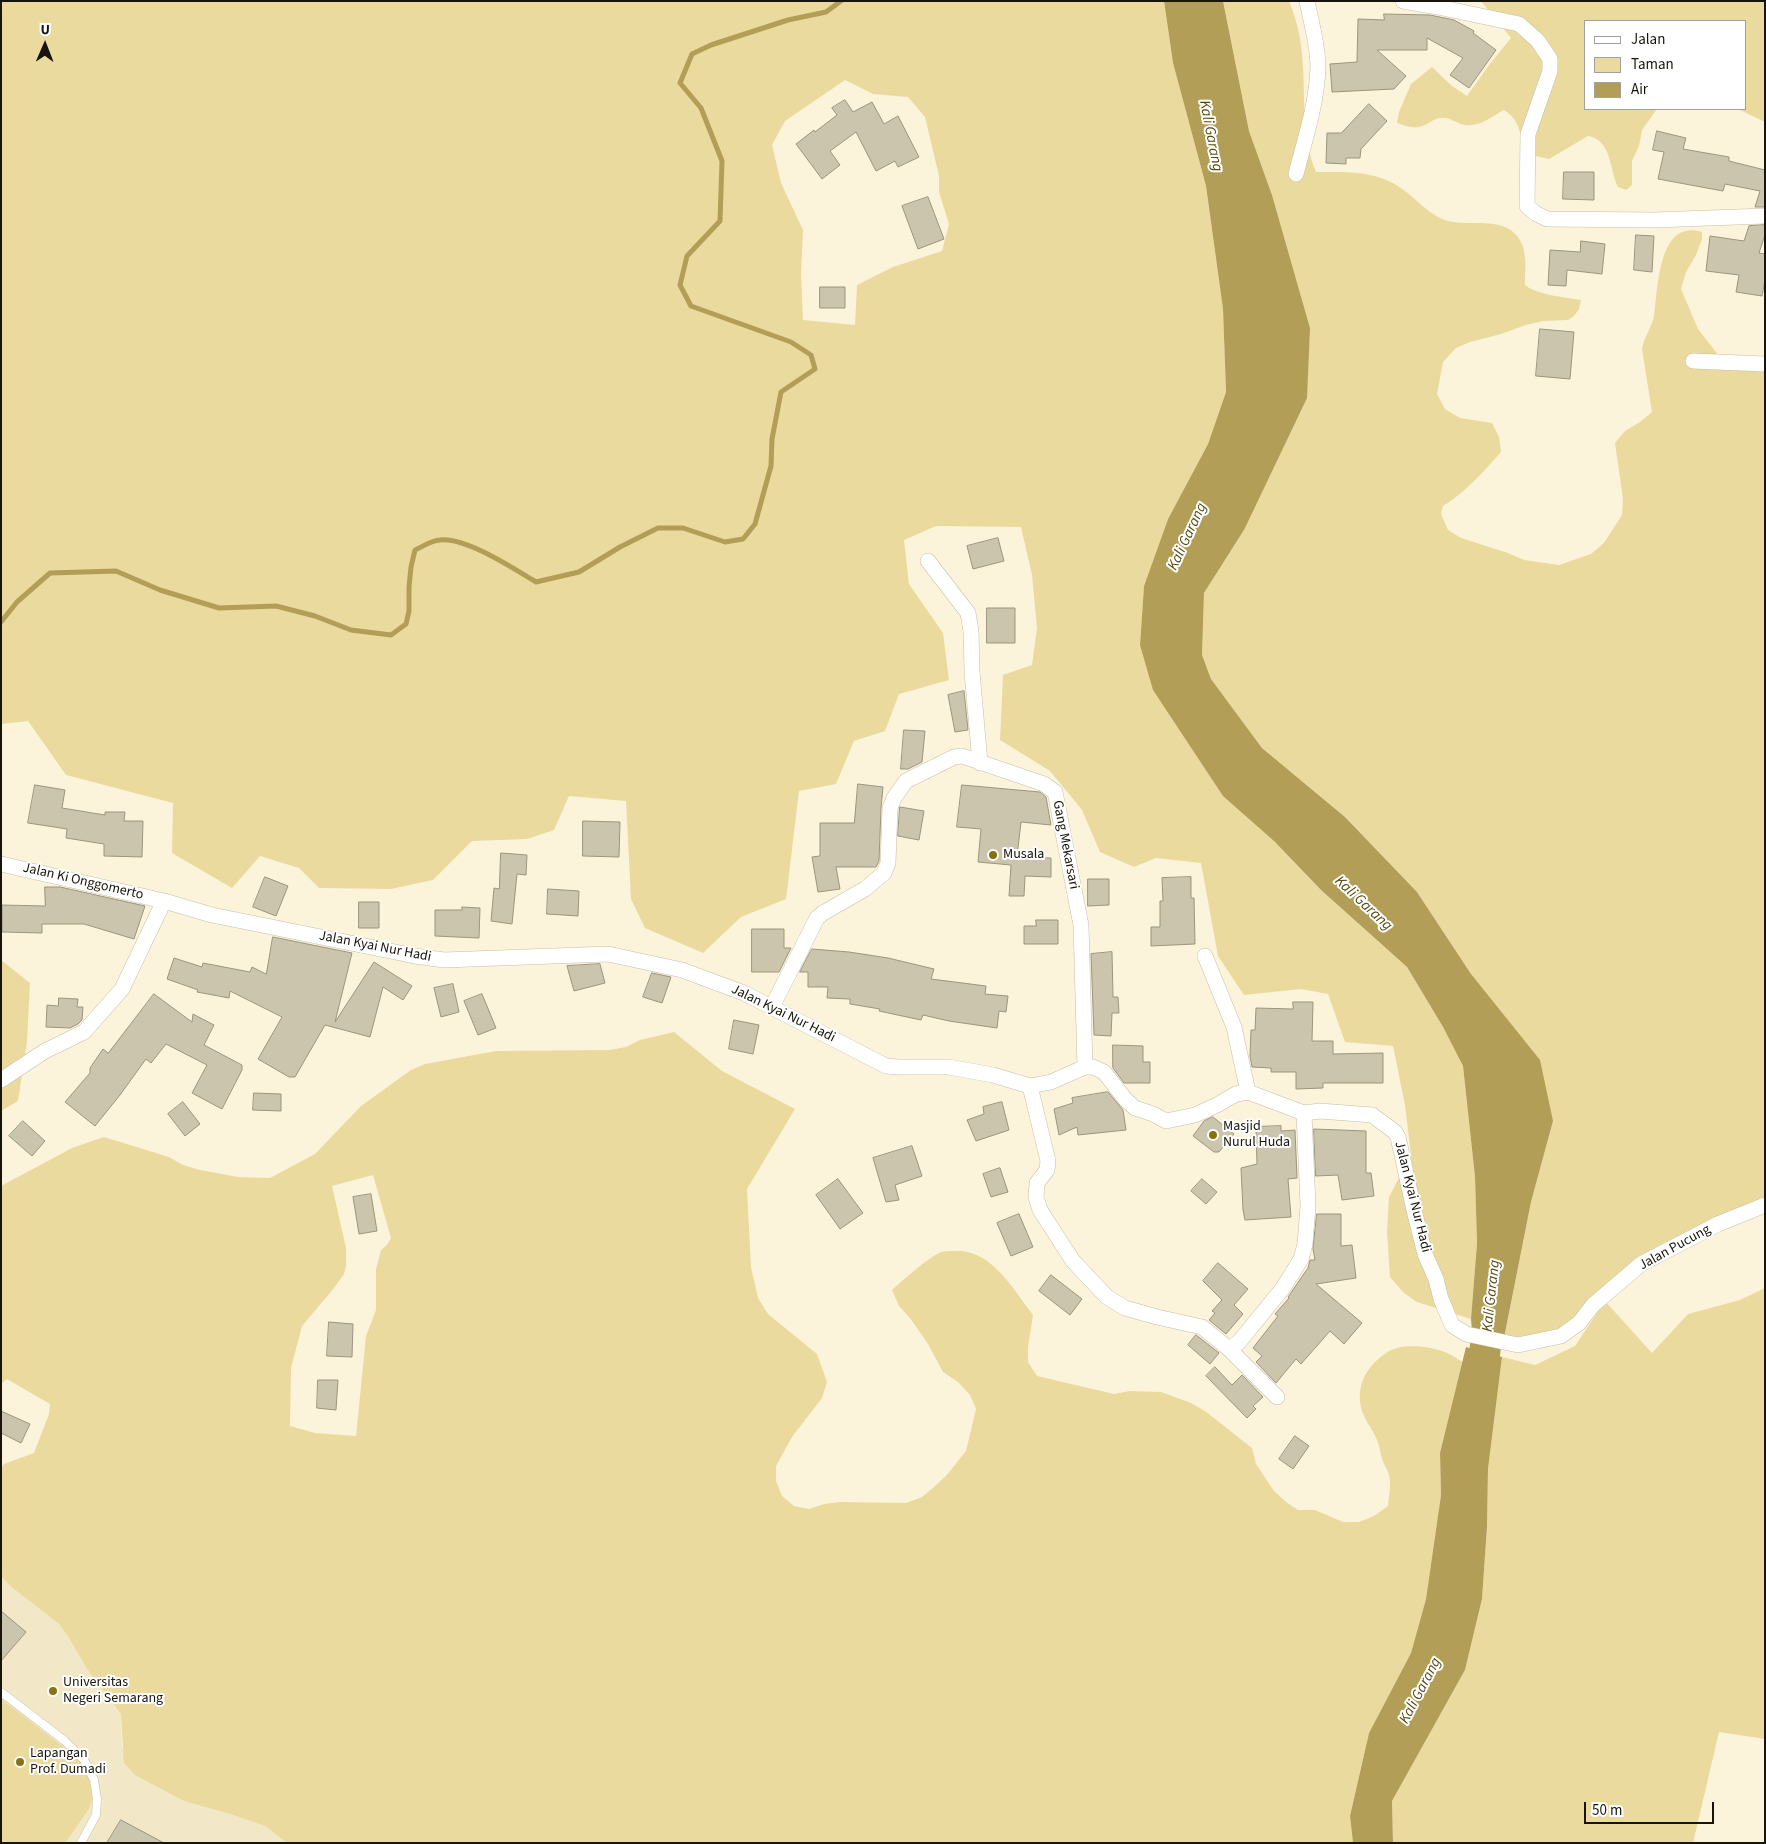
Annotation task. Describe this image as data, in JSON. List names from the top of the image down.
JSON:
{
  "streets": {
    "street": [
      "Gang Mekarsari",
      "Jalan Ki Onggomerto",
      "Jalan Kyai Nur Hadi",
      "Jalan Pucung"
    ]
  },
  "crossings": [
    ["Gang Mekarsari", "Jalan Kyai Nur Hadi"],
    ["Jalan Ki Onggomerto", "Jalan Kyai Nur Hadi"],
    ["Jalan Kyai Nur Hadi", "Jalan Pucung"]
  ],
  "water": ["Kali Garang"],
  "places": [
    "Musala",
    "Masjid Nurul Huda",
    "Universitas Negeri Semarang",
    "Lapangan Prof. Dumadi"
  ],
  "legend": ["Jalan", "Taman", "Air"],
  "scale_bar": "50 m",
  "north": "top"
}
